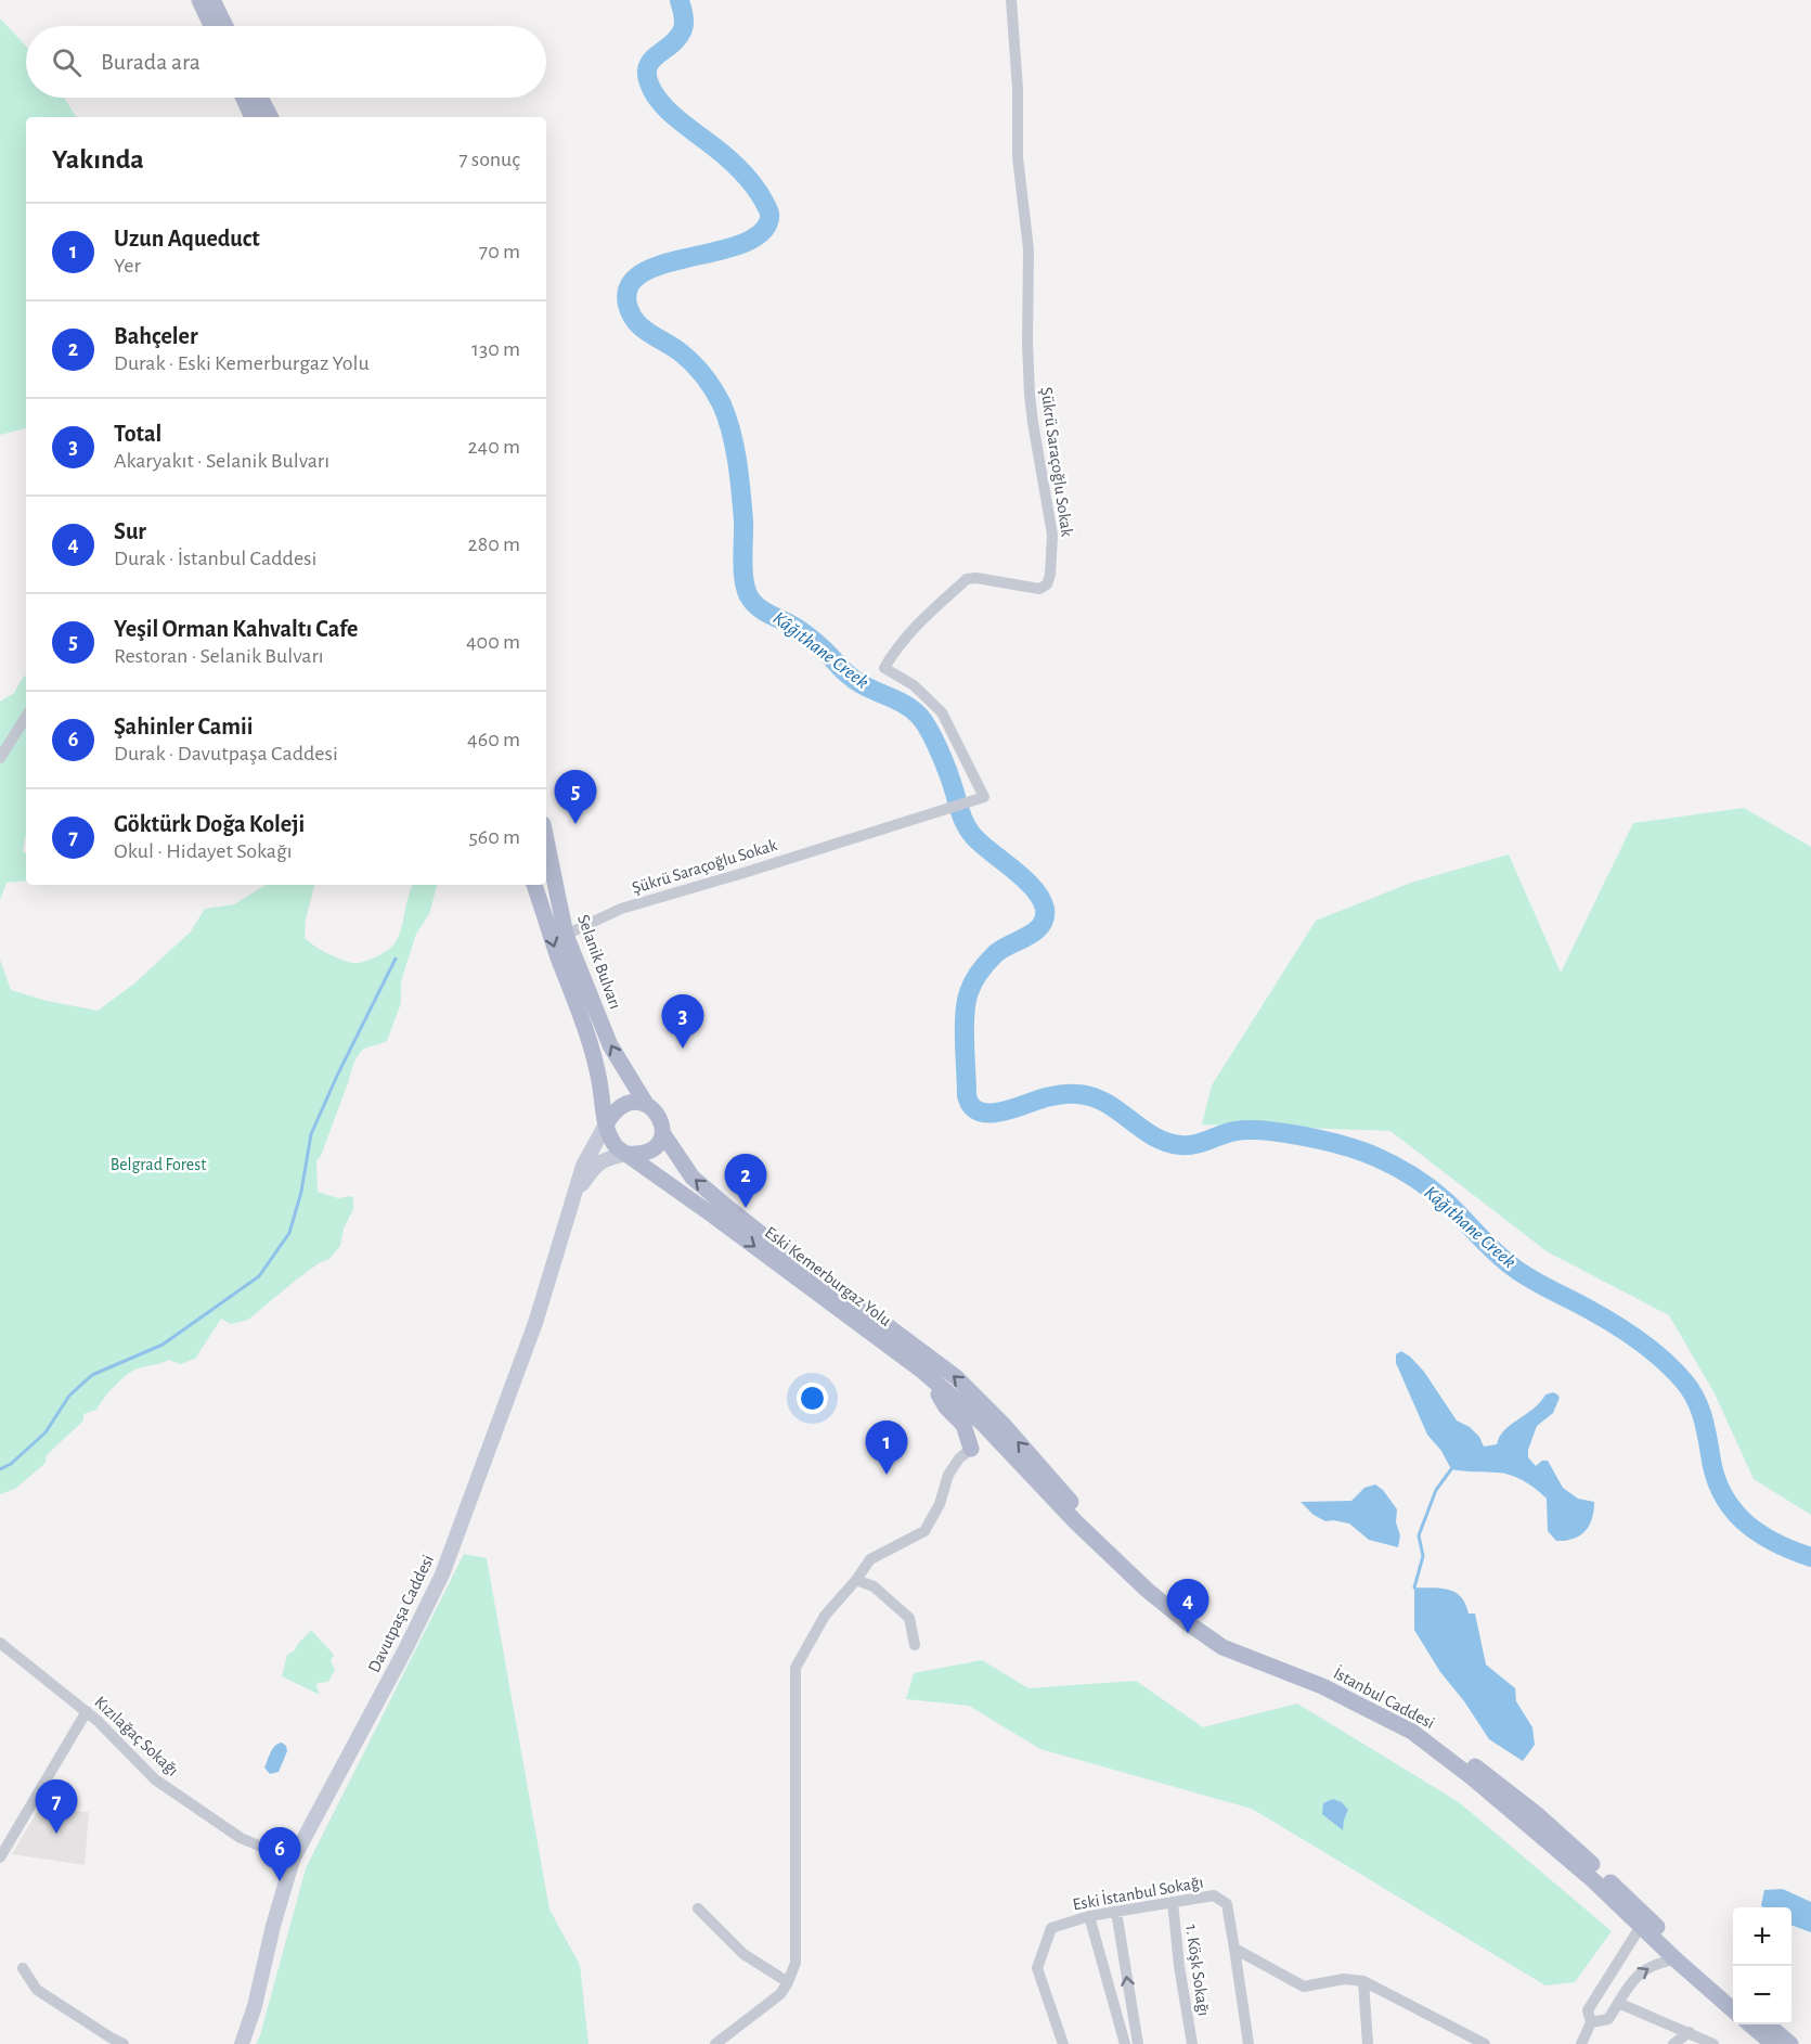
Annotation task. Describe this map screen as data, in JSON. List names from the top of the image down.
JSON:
{
  "streets": {
    "main road": ["Selanik Bulvarı", "Eski Kemerburgaz Yolu", "İstanbul Caddesi"],
    "street": [
      "Şükrü Saraçoğlu Sokak",
      "Davutpaşa Caddesi",
      "Kızılağaç Sokağı",
      "Eski İstanbul Sokağı",
      "1. Köşk Sokağı"
    ]
  },
  "crossings": [
    ["Şükrü Saraçoğlu Sokak", "Selanik Bulvarı"],
    ["Selanik Bulvarı", "Eski Kemerburgaz Yolu"],
    ["Selanik Bulvarı", "Davutpaşa Caddesi"],
    ["Eski Kemerburgaz Yolu", "Davutpaşa Caddesi"],
    ["Eski Kemerburgaz Yolu", "İstanbul Caddesi"],
    ["Davutpaşa Caddesi", "Kızılağaç Sokağı"],
    ["Eski İstanbul Sokağı", "1. Köşk Sokağı"]
  ],
  "water": ["Kâğıthane Creek"],
  "parks": ["Belgrad Forest"],
  "page": {
    "search": "Burada ara",
    "heading": ["Yakında", "7 sonuç"],
    "list": [
      {
        "mark": "1",
        "name": "Uzun Aqueduct",
        "note": "Yer",
        "value": "70 m"
      },
      {
        "mark": "2",
        "name": "Bahçeler",
        "note": "Durak · Eski Kemerburgaz Yolu",
        "value": "130 m"
      },
      {
        "mark": "3",
        "name": "Total",
        "note": "Akaryakıt · Selanik Bulvarı",
        "value": "240 m"
      },
      {
        "mark": "4",
        "name": "Sur",
        "note": "Durak · İstanbul Caddesi",
        "value": "280 m"
      },
      {
        "mark": "5",
        "name": "Yeşil Orman Kahvaltı Cafe",
        "note": "Restoran · Selanik Bulvarı",
        "value": "400 m"
      },
      {
        "mark": "6",
        "name": "Şahinler Camii",
        "note": "Durak · Davutpaşa Caddesi",
        "value": "460 m"
      },
      {
        "mark": "7",
        "name": "Göktürk Doğa Koleji",
        "note": "Okul · Hidayet Sokağı",
        "value": "560 m"
      }
    ],
    "pins": [
      "5",
      "3",
      "2",
      "1",
      "4",
      "7",
      "6"
    ],
    "map_buttons": ["+", "−"]
  }
}
